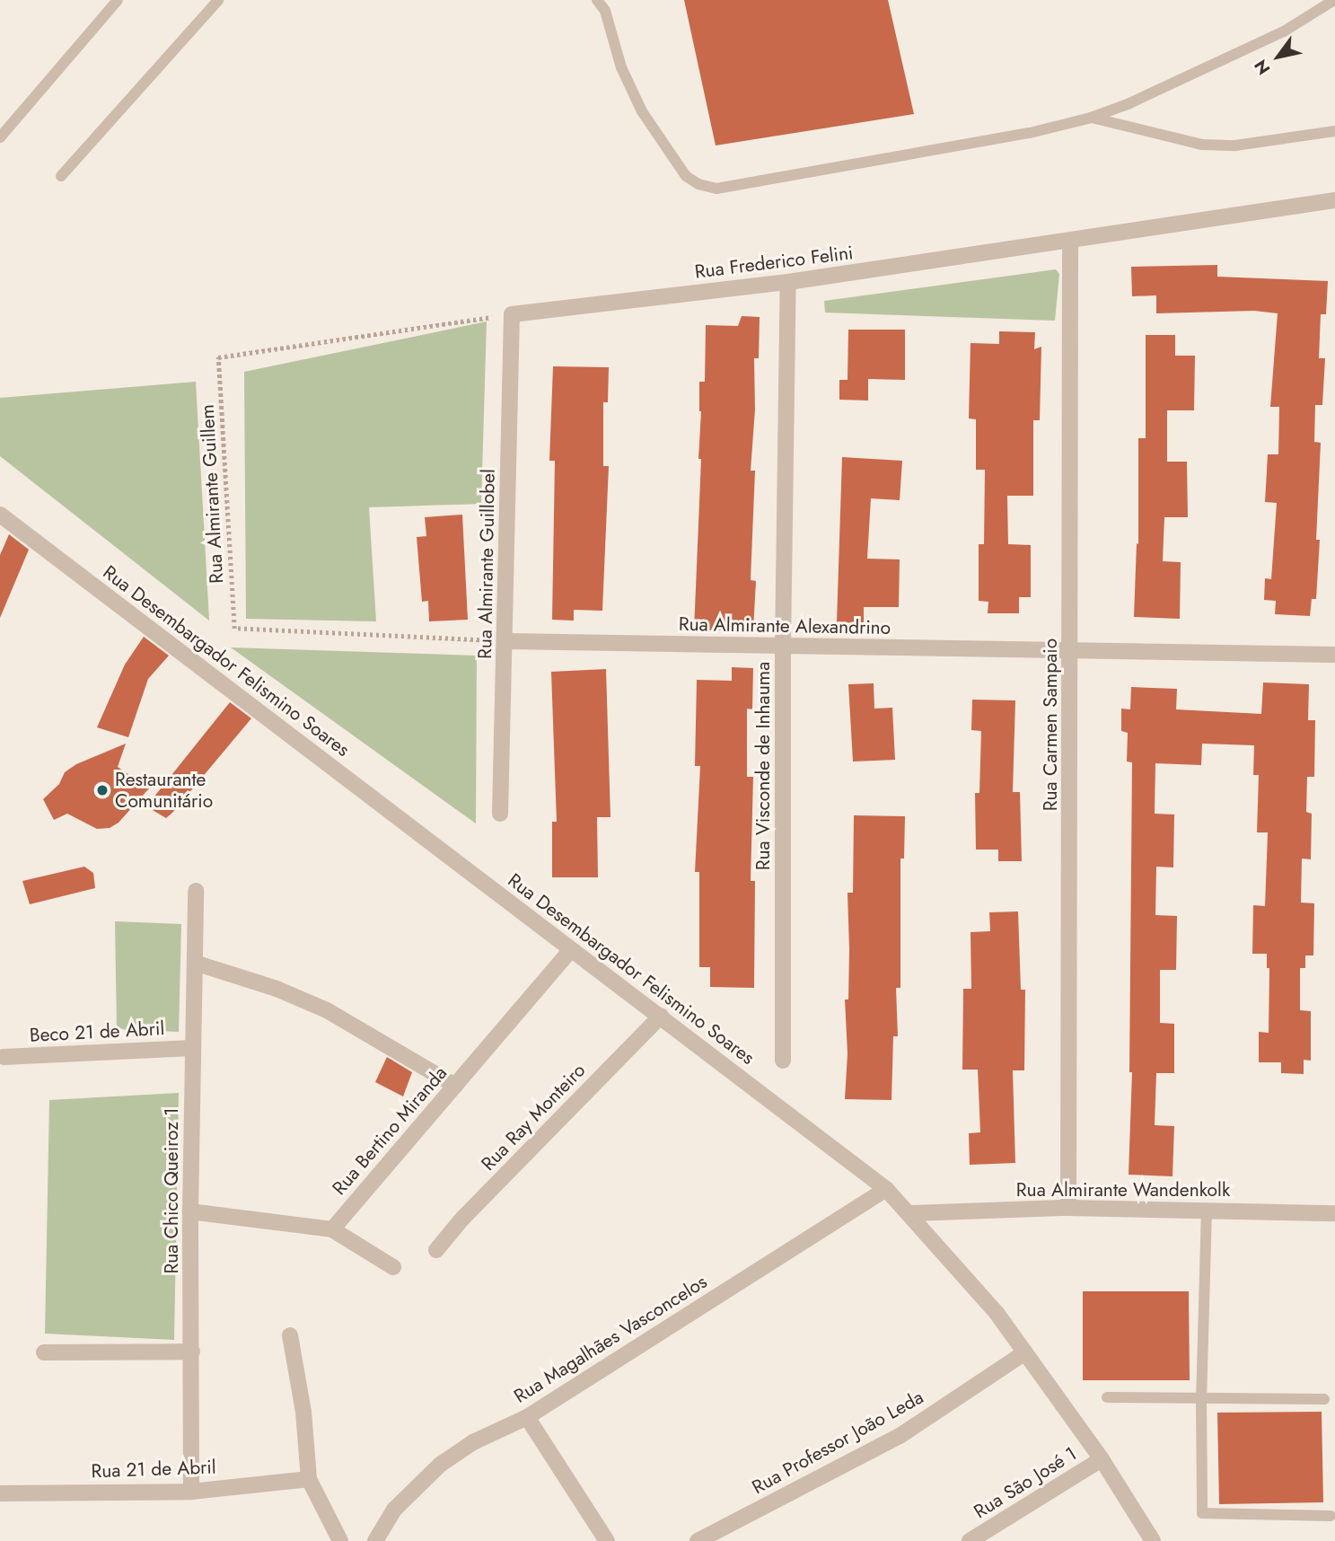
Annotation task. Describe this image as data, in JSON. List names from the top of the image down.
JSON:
{
  "streets": {
    "street": [
      "Rua Frederico Felini",
      "Rua Almirante Guillobel",
      "Rua Almirante Alexandrino",
      "Rua Desembargador Felismino Soares",
      "Rua Carmen Sampaio",
      "Rua Visconde de Inhauma",
      "Beco 21 de Abril",
      "Rua Ray Monteiro",
      "Rua Bertino Miranda",
      "Rua Almirante Wandenkolk",
      "Rua Chico Queiroz 1",
      "Rua Magalhães Vasconcelos",
      "Rua Professor João Leda",
      "Rua 21 de Abril",
      "Rua São José 1"
    ],
    "path": ["Rua Almirante Guillem"]
  },
  "crossings": [
    ["Rua Frederico Felini", "Rua Almirante Guillem"],
    ["Rua Frederico Felini", "Rua Almirante Guillobel"],
    ["Rua Frederico Felini", "Rua Carmen Sampaio"],
    ["Rua Frederico Felini", "Rua Visconde de Inhauma"],
    ["Rua Almirante Guillem", "Rua Almirante Guillobel"],
    ["Rua Almirante Guillem", "Rua Almirante Alexandrino"],
    ["Rua Almirante Guillobel", "Rua Almirante Alexandrino"],
    ["Rua Almirante Alexandrino", "Rua Carmen Sampaio"],
    ["Rua Almirante Alexandrino", "Rua Visconde de Inhauma"],
    ["Rua Desembargador Felismino Soares", "Rua Ray Monteiro"],
    ["Rua Desembargador Felismino Soares", "Rua Bertino Miranda"],
    ["Rua Desembargador Felismino Soares", "Rua Almirante Wandenkolk"],
    ["Rua Desembargador Felismino Soares", "Rua Magalhães Vasconcelos"],
    ["Rua Desembargador Felismino Soares", "Rua Professor João Leda"],
    ["Rua Desembargador Felismino Soares", "Rua São José 1"],
    ["Rua Carmen Sampaio", "Rua Almirante Wandenkolk"],
    ["Beco 21 de Abril", "Rua Chico Queiroz 1"],
    ["Rua Chico Queiroz 1", "Rua 21 de Abril"]
  ],
  "places": ["Restaurante Comunitário"],
  "north": "bottom left"
}
